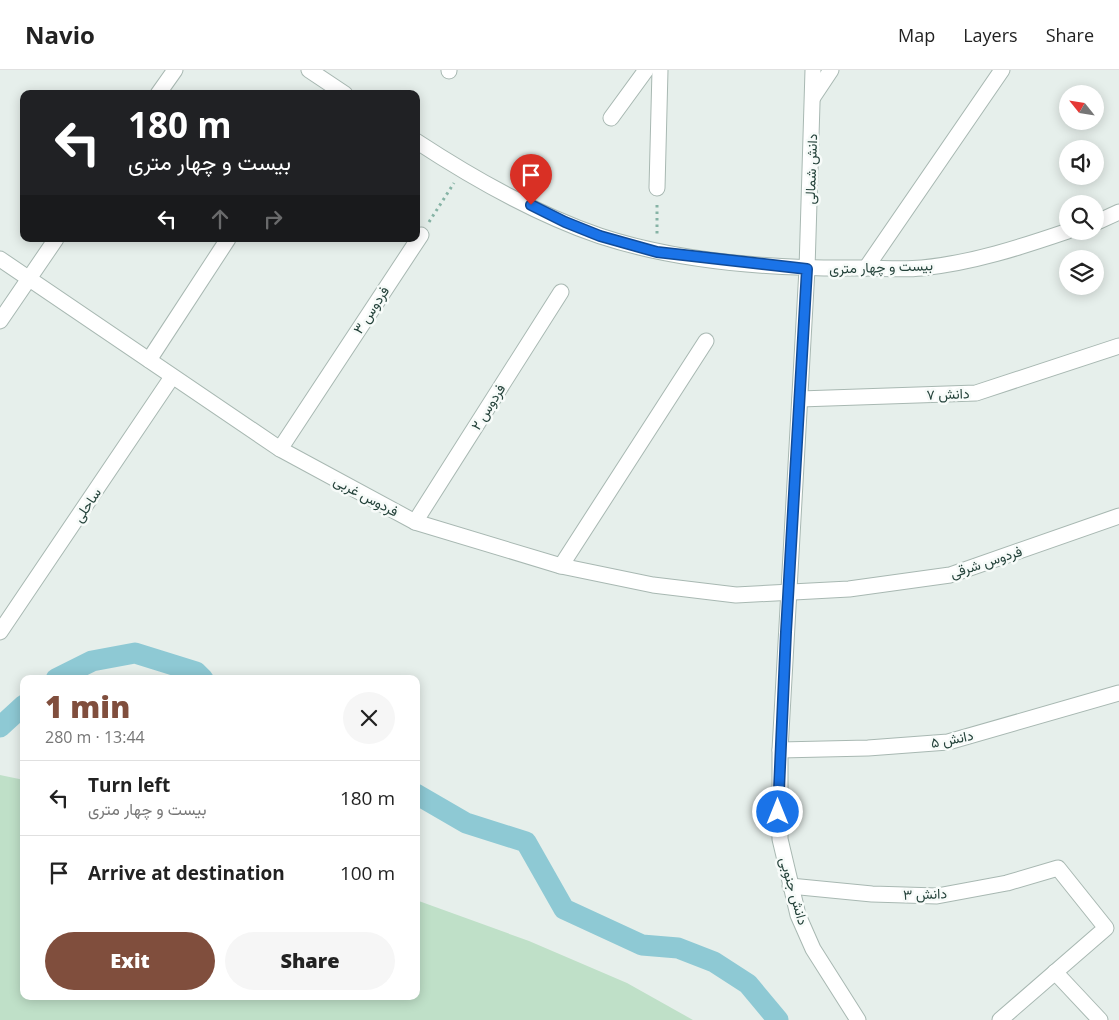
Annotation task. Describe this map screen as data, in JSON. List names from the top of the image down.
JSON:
{
  "streets": {
    "street": [
      "دانش شمالی",
      "بیست و چهار متری",
      "فردوس ۳",
      "دانش ۷",
      "فردوس ۲",
      "فردوس غربی",
      "ساحلی",
      "فردوس شرقی",
      "دانش ۵",
      "دانش جنوبی",
      "دانش ۳"
    ]
  },
  "crossings": [
    ["دانش شمالی", "بیست و چهار متری"],
    ["دانش شمالی", "دانش جنوبی"],
    ["بیست و چهار متری", "دانش جنوبی"],
    ["فردوس ۳", "فردوس غربی"],
    ["دانش ۷", "دانش جنوبی"],
    ["فردوس ۲", "فردوس غربی"],
    ["فردوس غربی", "ساحلی"],
    ["فردوس غربی", "فردوس شرقی"],
    ["فردوس غربی", "دانش جنوبی"],
    ["فردوس شرقی", "دانش جنوبی"],
    ["دانش ۵", "دانش جنوبی"],
    ["دانش جنوبی", "دانش ۳"]
  ],
  "north": "top left",
  "page": {
    "header": "Navio",
    "nav": ["Map", "Layers", "Share"],
    "turn": ["180 m", "بیست و چهار متری"],
    "heading": ["1 min", "280 m · 13:44"],
    "list": [
      {
        "name": "Turn left",
        "note": "بیست و چهار متری",
        "value": "180 m"
      },
      {
        "name": "Arrive at destination",
        "value": "100 m"
      }
    ],
    "buttons": ["Exit", "Share"]
  }
}
